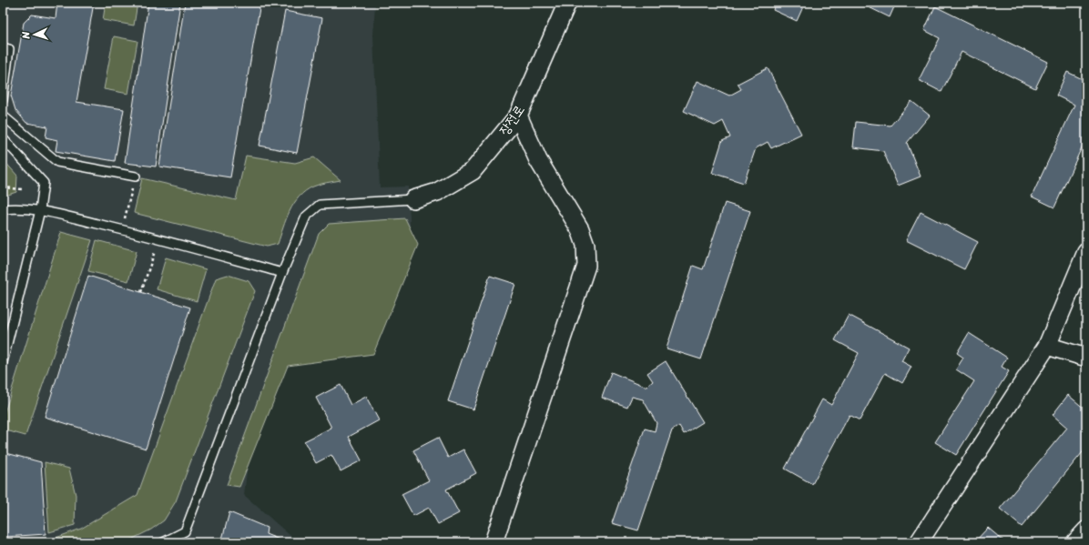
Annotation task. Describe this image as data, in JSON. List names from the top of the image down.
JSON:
{
  "streets": {
    "street": ["장전로"]
  },
  "north": "left"
}
